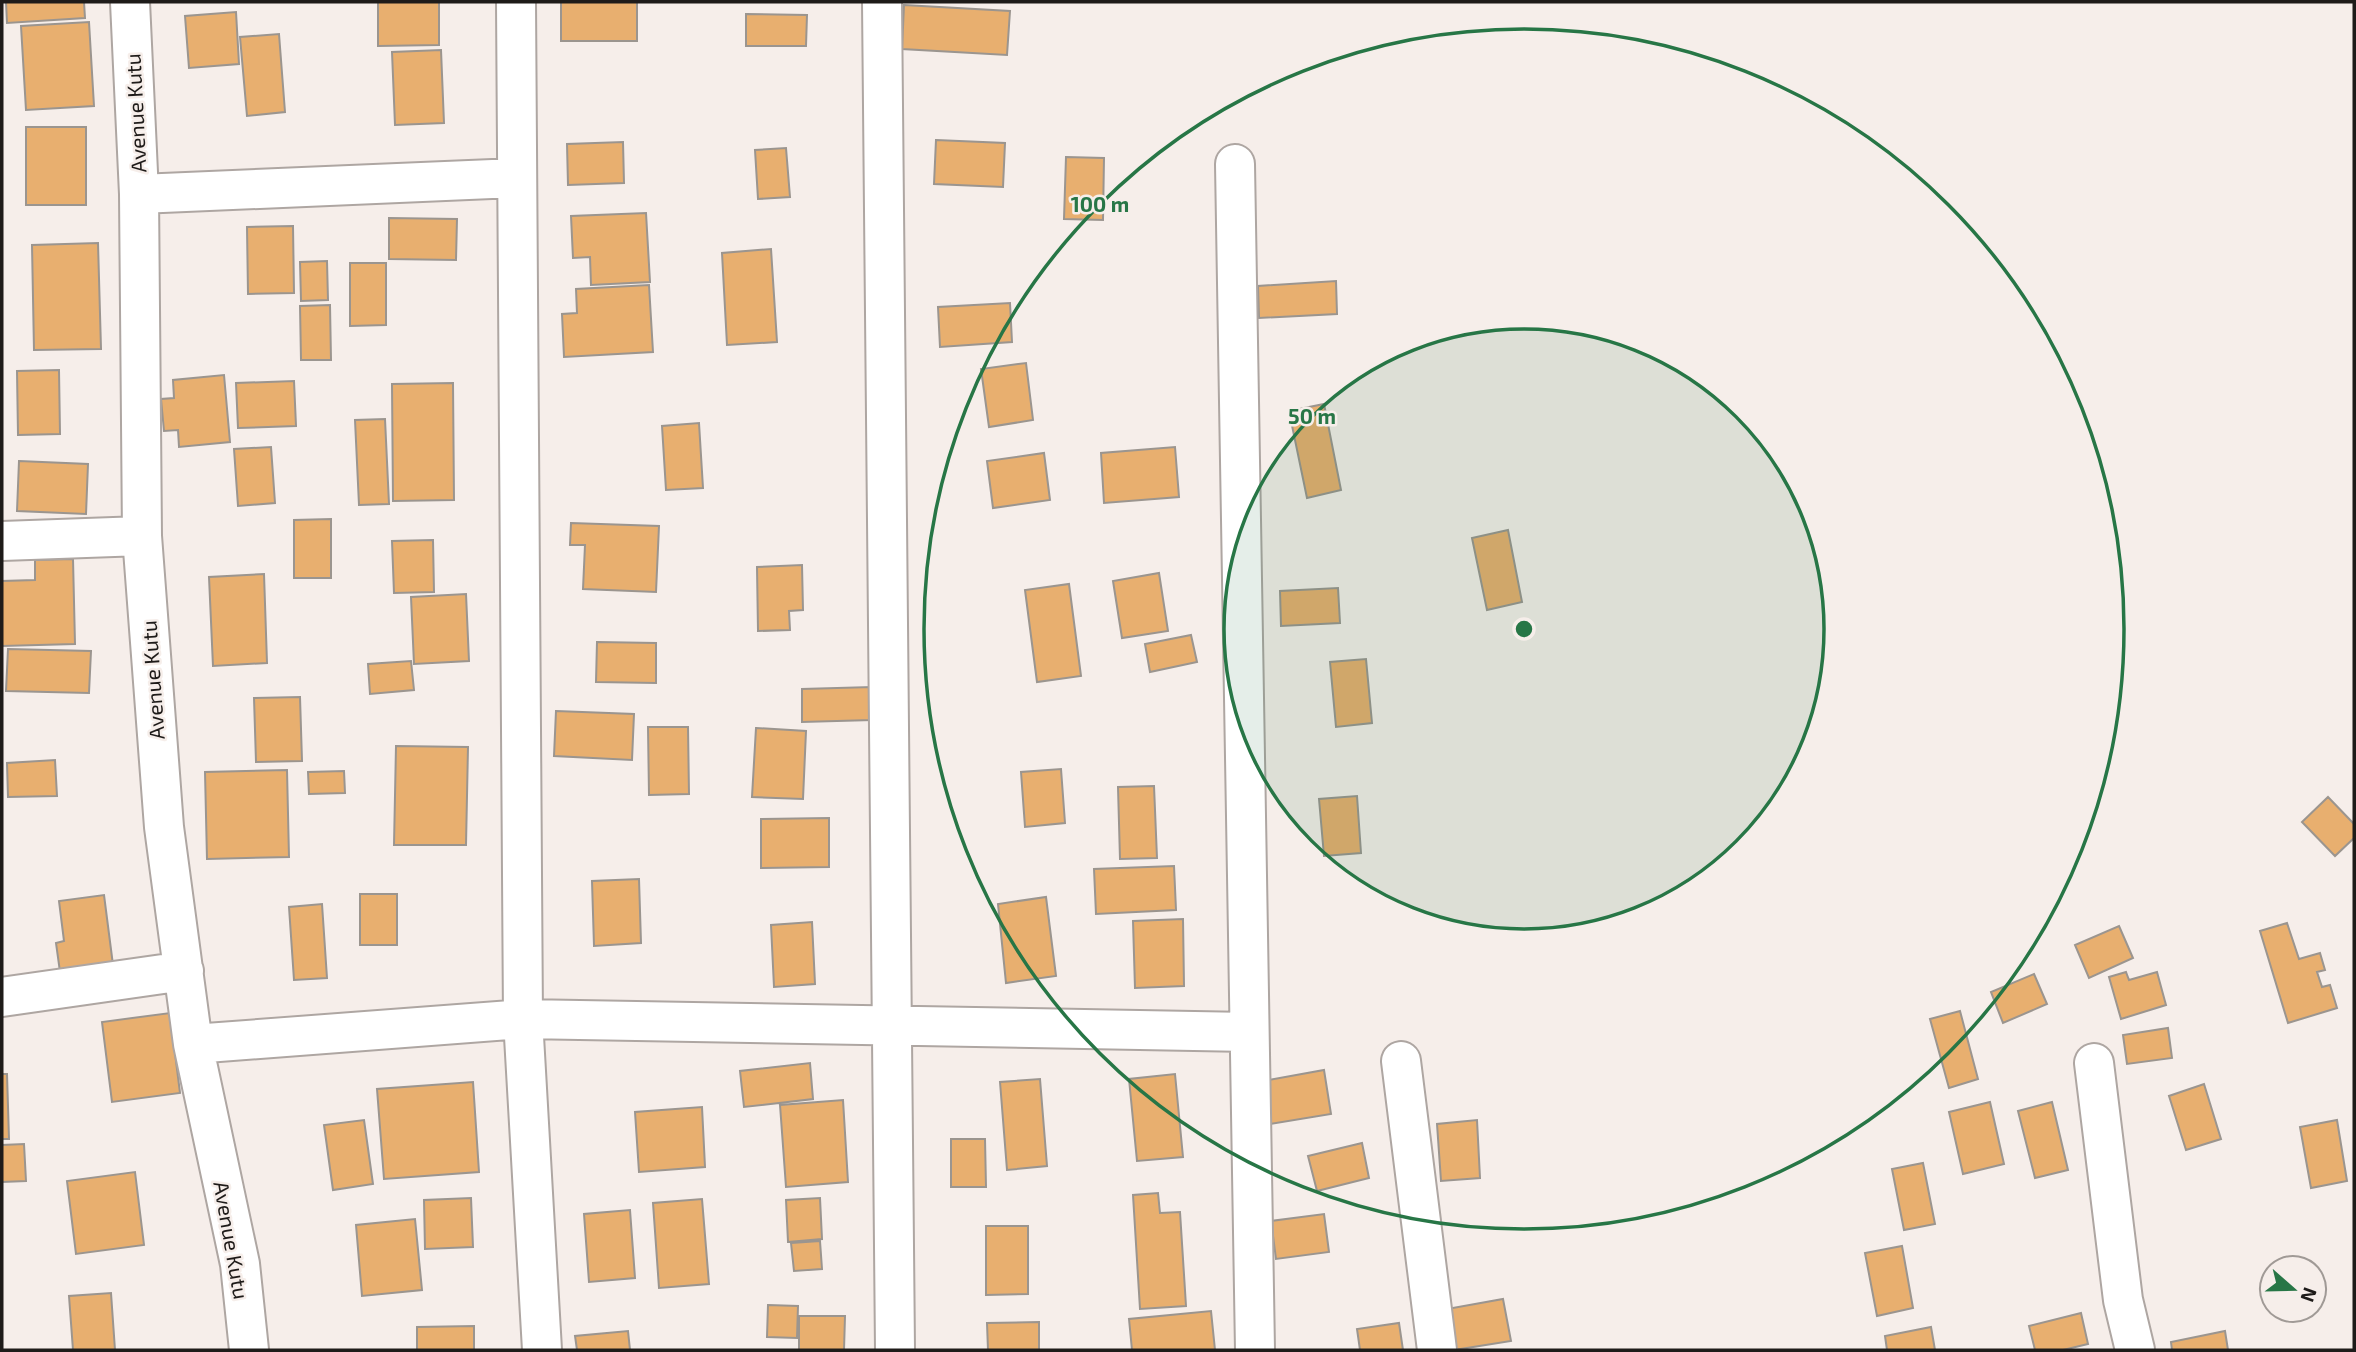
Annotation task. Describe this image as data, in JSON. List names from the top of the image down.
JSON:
{
  "streets": {
    "street": ["Avenue Kutu"]
  },
  "north": "right",
  "rings": ["100 m", "50 m"]
}
